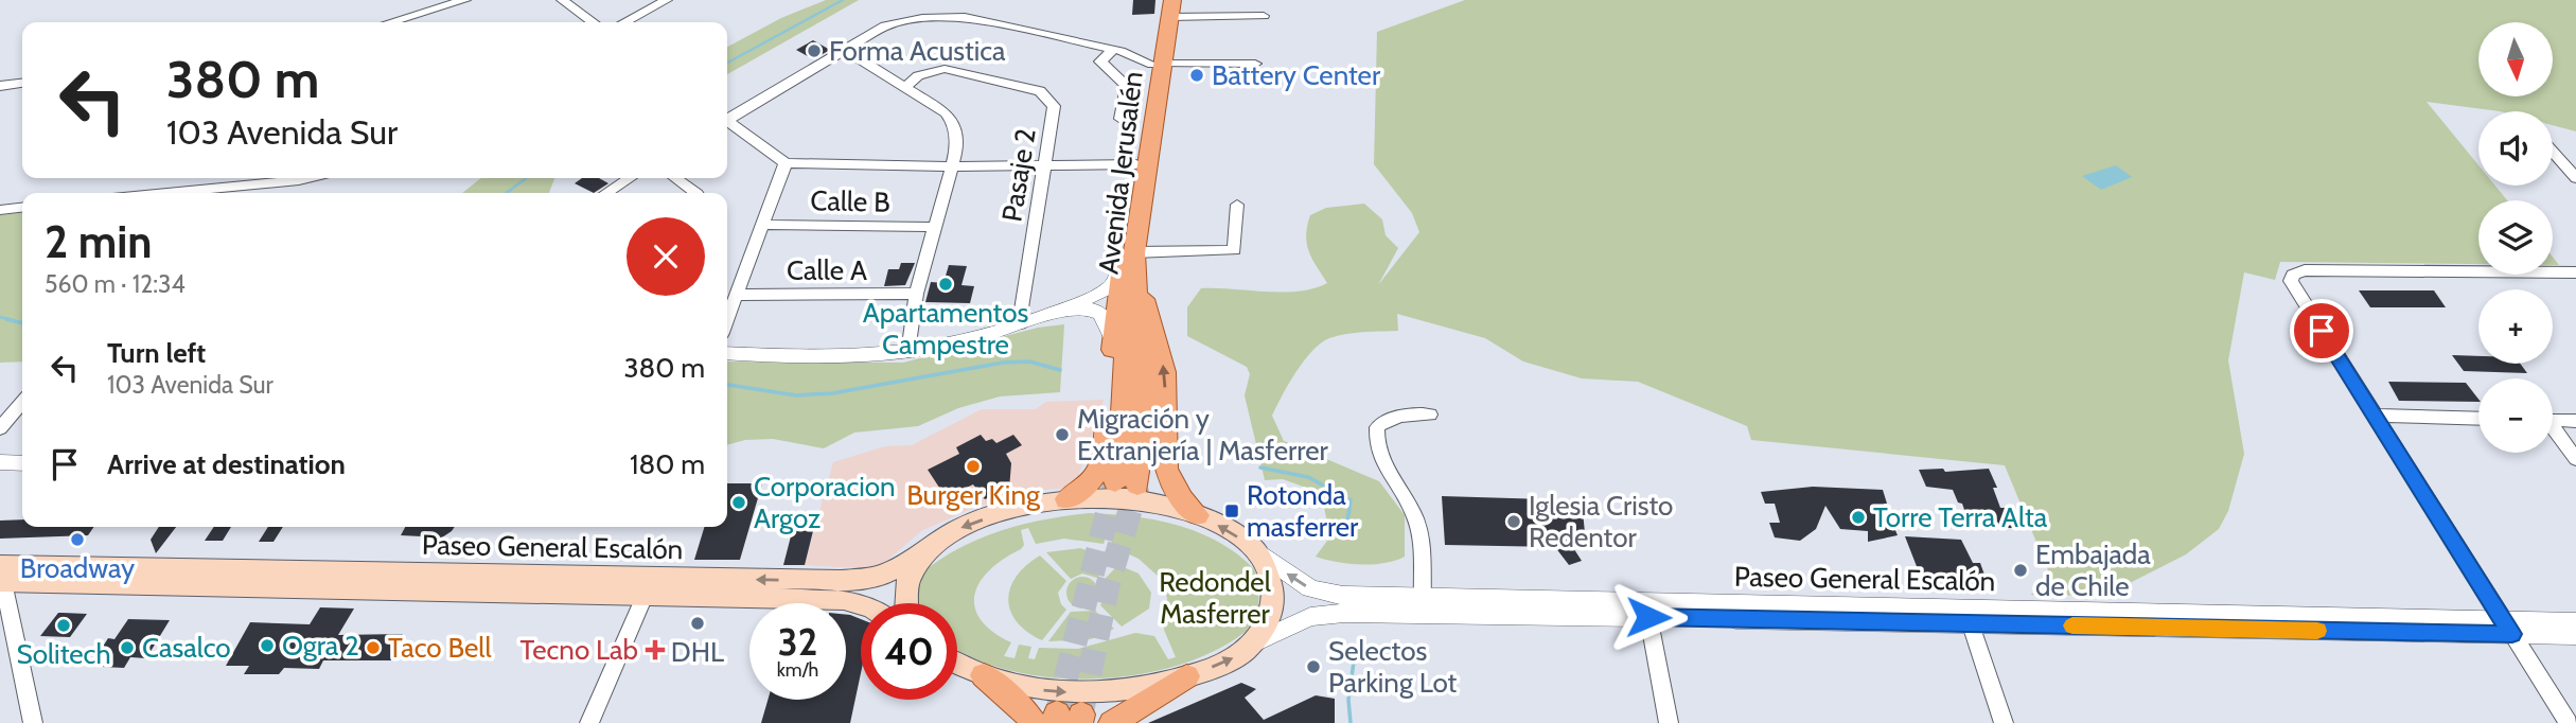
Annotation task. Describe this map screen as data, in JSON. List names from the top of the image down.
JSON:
{
  "streets": {
    "main road": ["Avenida Jerusalén", "Paseo General Escalón"],
    "street": ["Pasaje 2", "Calle B", "Calle A"]
  },
  "parks": ["Redondel Masferrer"],
  "places": {
    "other": [
      "Forma Acustica",
      "Battery Center",
      "Apartamentos Campestre",
      "Migración y Extranjería | Masferrer",
      "Burger King",
      "Corporacion Argoz",
      "Torre Terra Alta",
      "Iglesia Cristo Redentor",
      "Broadway",
      "Embajada de Chile",
      "DHL",
      "Solitech",
      "Ogra 2",
      "Casalco",
      "Taco Bell",
      "Selectos Parking Lot"
    ],
    "transit": ["Rotonda masferrer"],
    "health": ["Tecno Lab"]
  },
  "north": "bottom",
  "page": {
    "map_buttons": ["+", "−"],
    "turn": ["380 m", "103 Avenida Sur"],
    "heading": ["2 min", "560 m · 12:34"],
    "list": [
      {
        "name": "Turn left",
        "note": "103 Avenida Sur",
        "value": "380 m"
      },
      {
        "name": "Arrive at destination",
        "value": "180 m"
      }
    ],
    "speed": "32 km/h",
    "limit": "40"
  }
}
